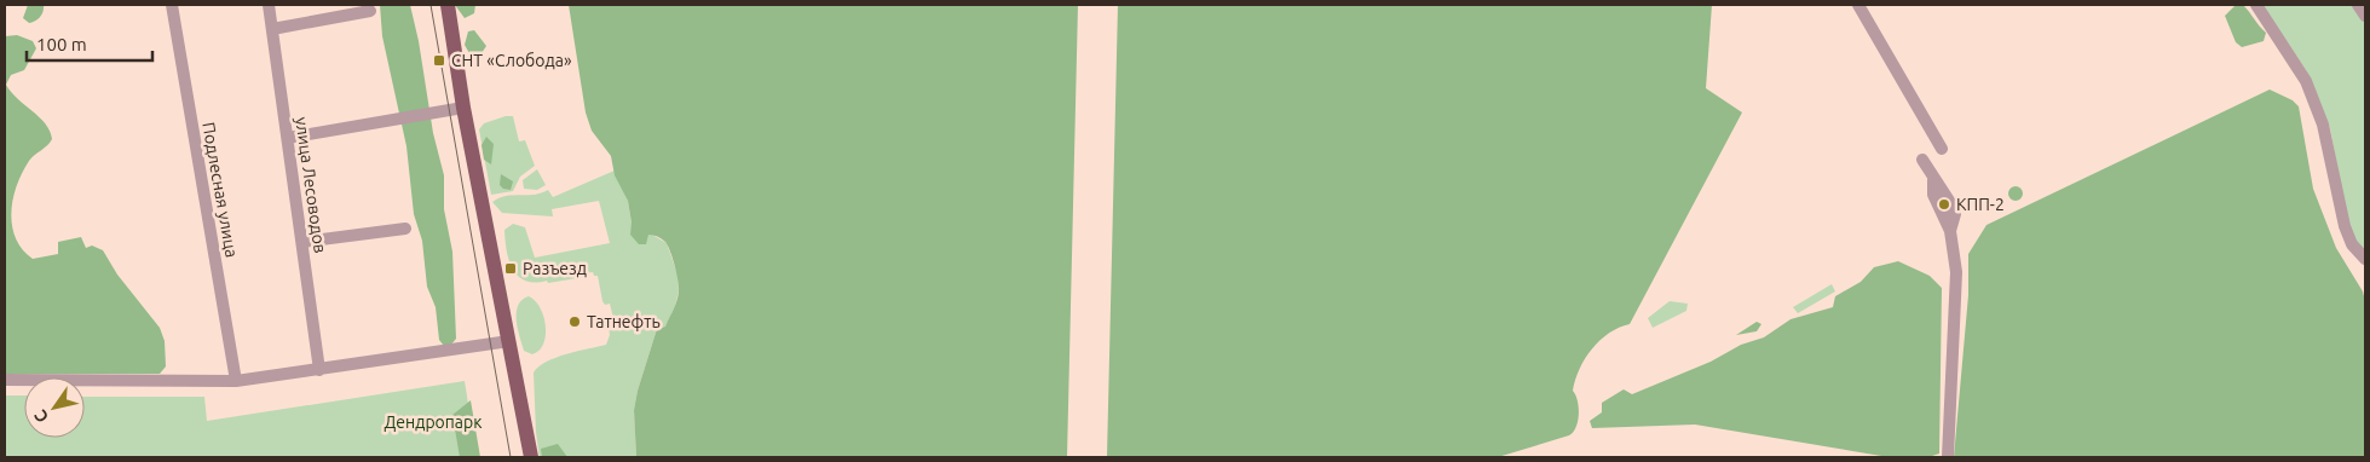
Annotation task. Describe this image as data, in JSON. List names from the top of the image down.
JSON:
{
  "streets": {
    "street": ["улица Лесоводов", "Подлесная улица"]
  },
  "parks": ["Дендропарк"],
  "places": {
    "transit": ["СНТ «Слобода»", "Разъезд"],
    "other": ["КПП-2", "Татнефть"]
  },
  "scale_bar": "100 m",
  "north": "bottom left"
}
